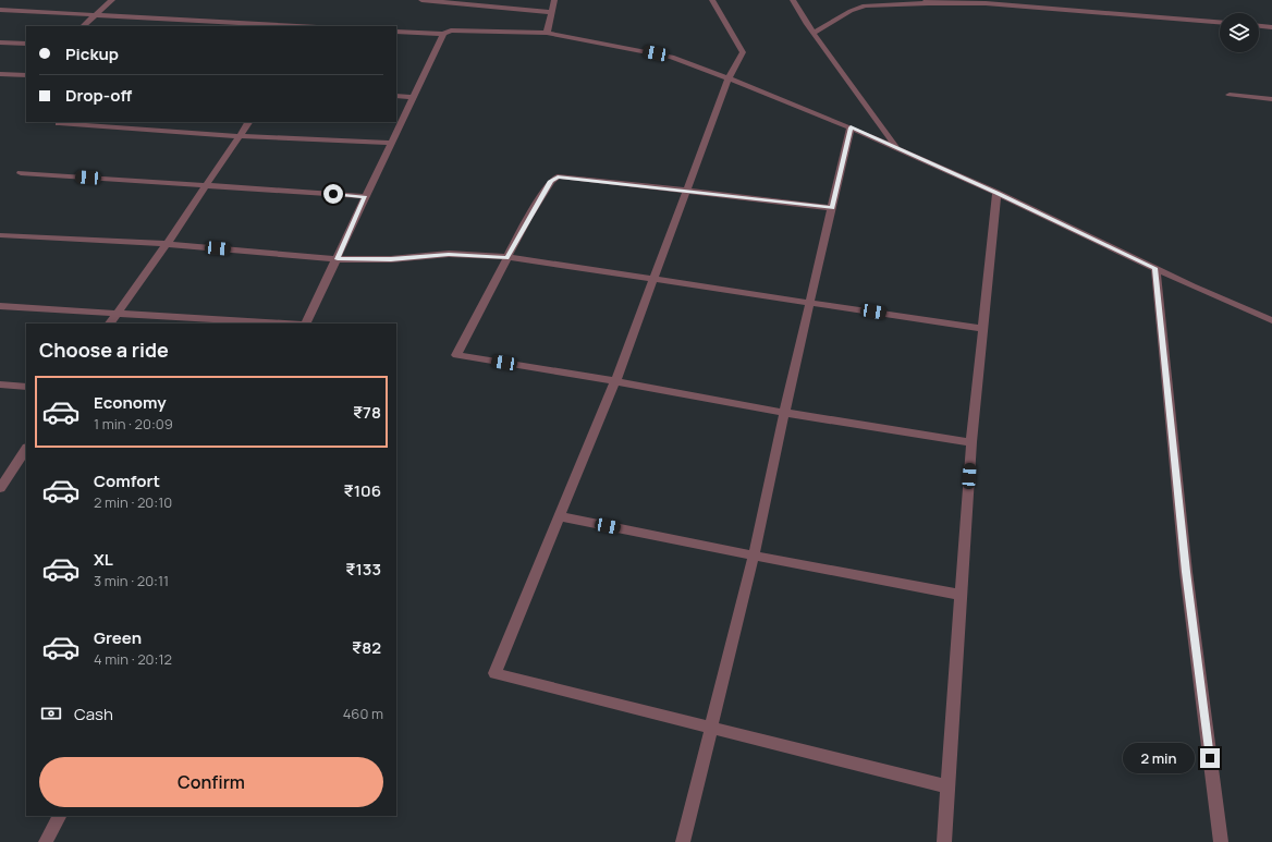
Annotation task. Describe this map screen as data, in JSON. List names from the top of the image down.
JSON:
{
  "page": {
    "banner": ["Pickup", "Drop-off"],
    "heading": "Choose a ride",
    "list": [
      {
        "name": "Economy",
        "note": "1 min · 20:09",
        "value": "₹78"
      },
      {
        "name": "Comfort",
        "note": "2 min · 20:10",
        "value": "₹106"
      },
      {
        "name": "XL",
        "note": "3 min · 20:11",
        "value": "₹133"
      },
      {
        "name": "Green",
        "note": "4 min · 20:12",
        "value": "₹82"
      }
    ],
    "pay": ["Cash", "460 m"],
    "bubble": "2 min",
    "buttons": "Confirm"
  }
}
